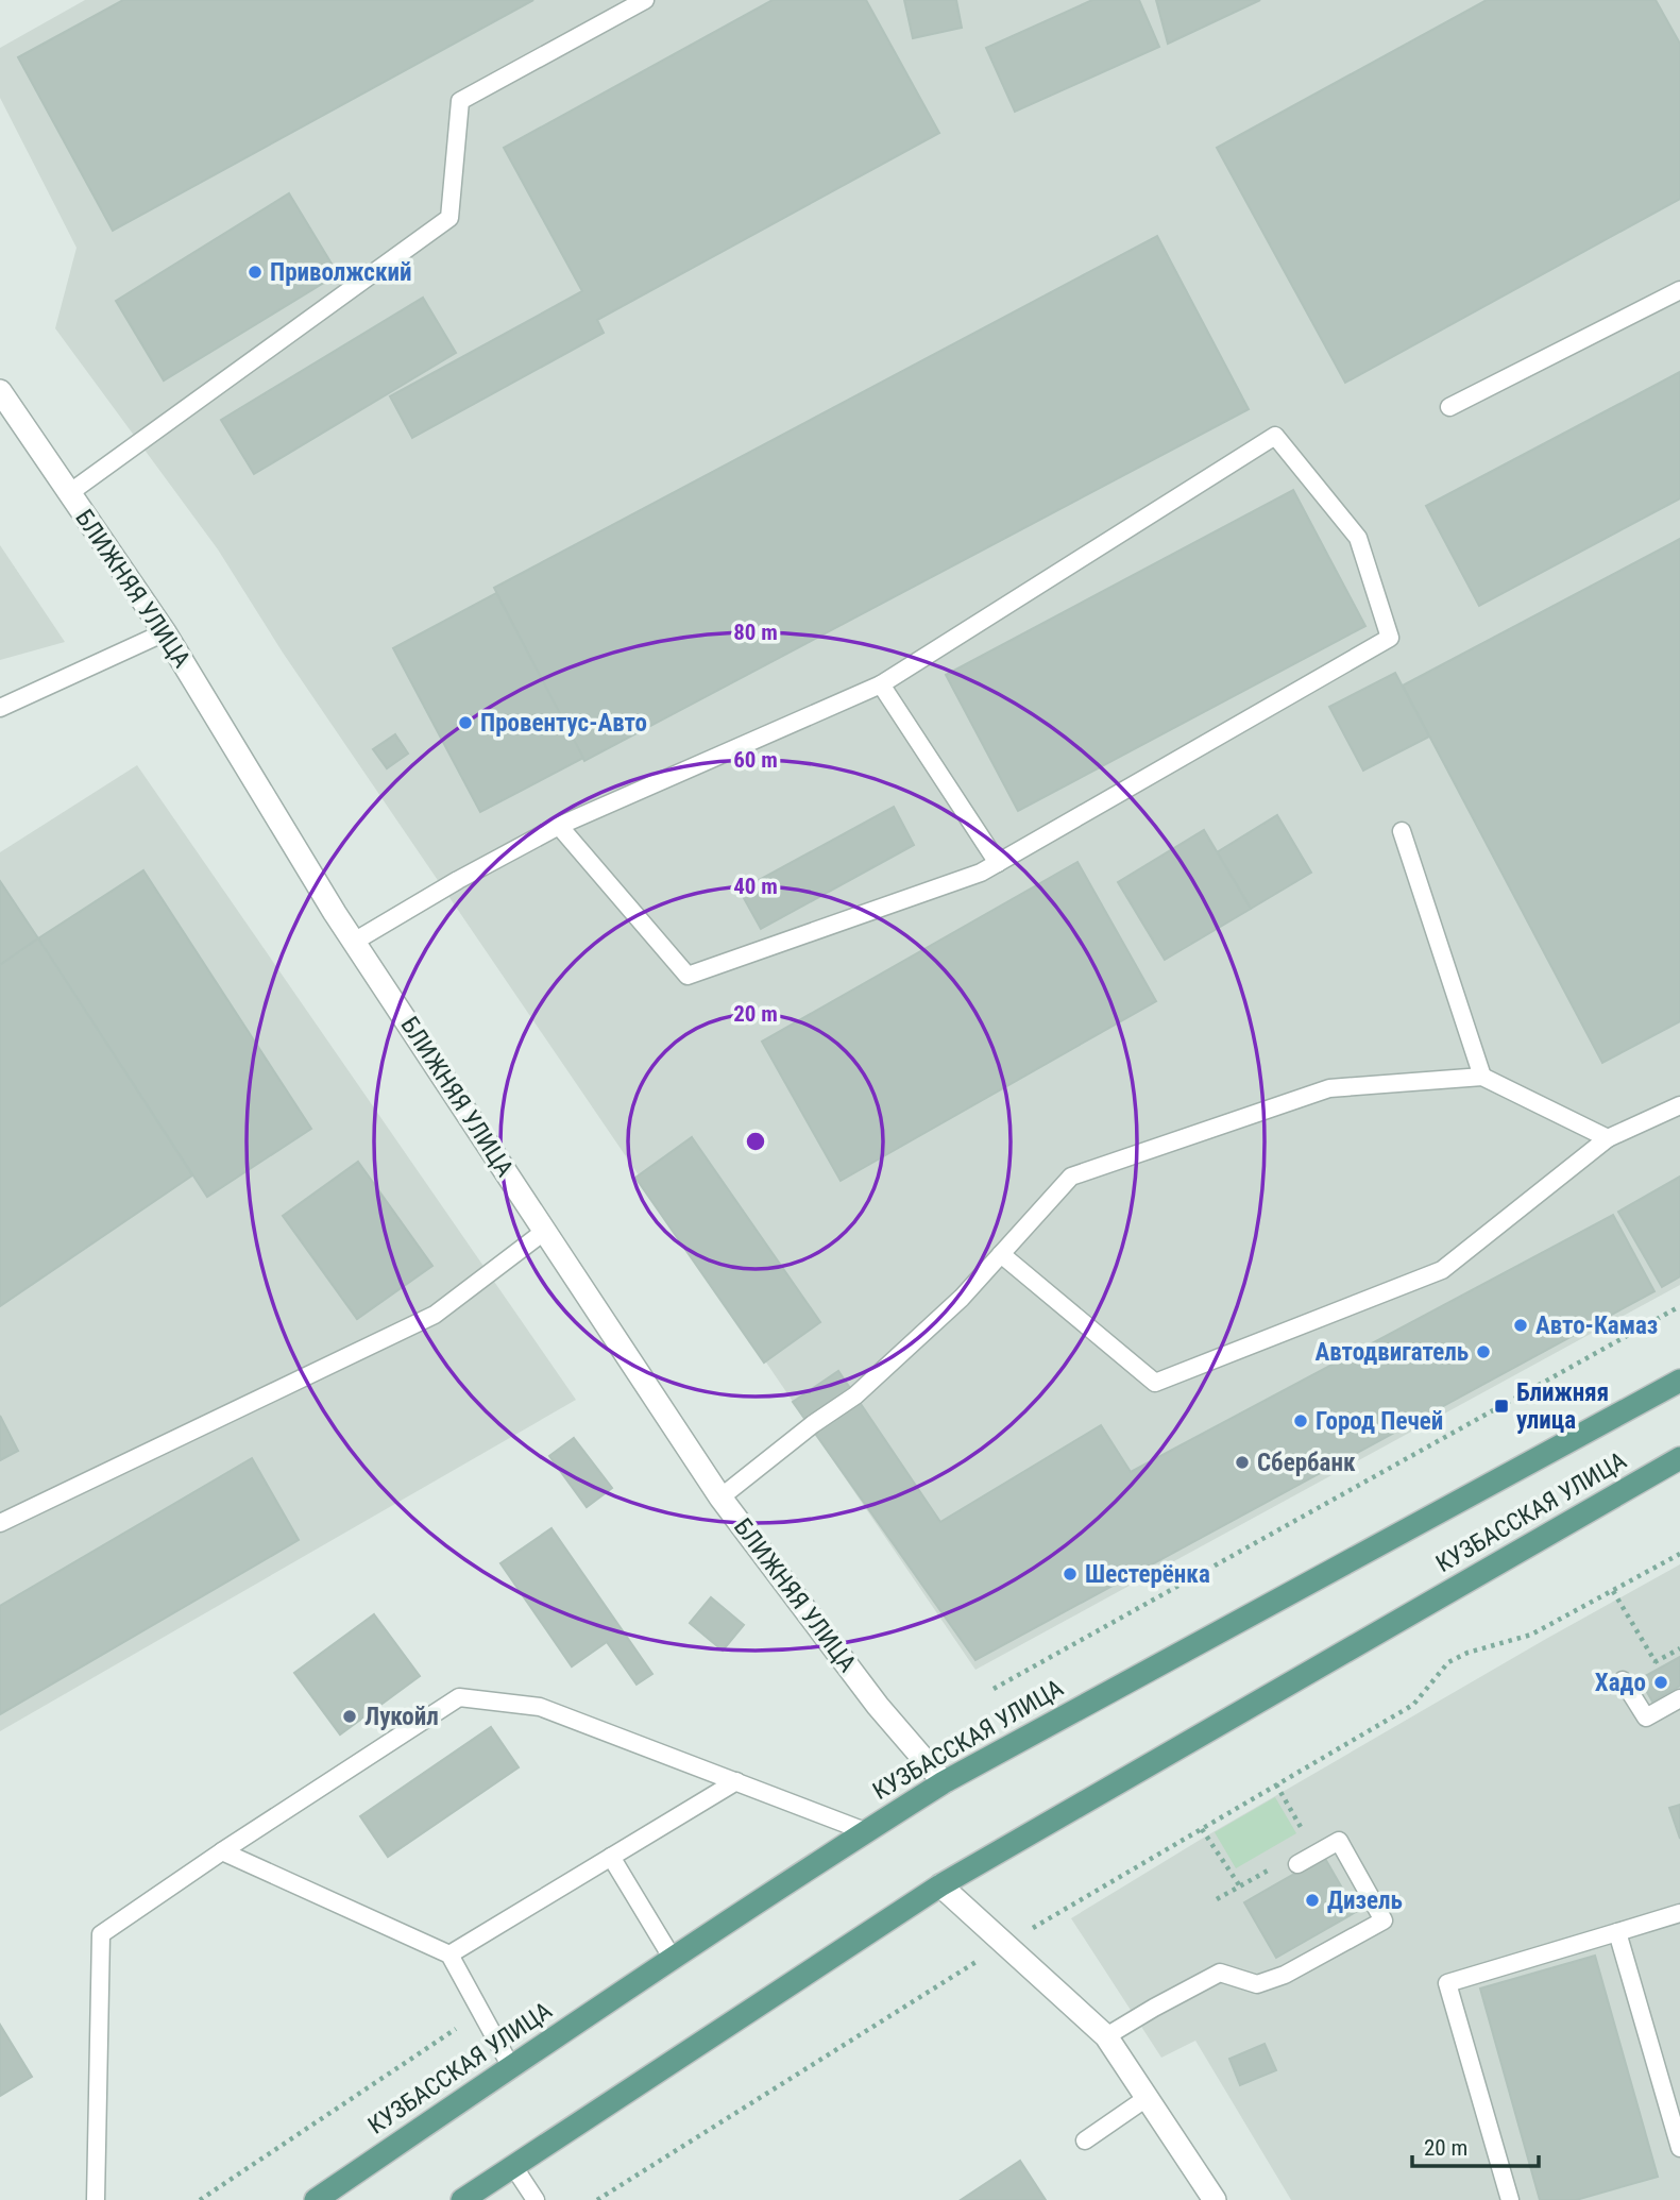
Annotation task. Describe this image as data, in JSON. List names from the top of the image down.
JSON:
{
  "streets": {
    "main road": ["КУЗБАССКАЯ УЛИЦА"],
    "street": ["БЛИЖНЯЯ УЛИЦА"]
  },
  "crossings": [
    ["БЛИЖНЯЯ УЛИЦА", "КУЗБАССКАЯ УЛИЦА"]
  ],
  "places": {
    "other": [
      "Приволжский",
      "Провентус-Авто",
      "Авто-Камаз",
      "Автодвигатель",
      "Город Печей",
      "Сбербанк",
      "Шестерёнка",
      "Хадо",
      "Лукойл",
      "Дизель"
    ],
    "transit": ["Ближняя улица"]
  },
  "scale_bar": "20 m",
  "rings": [
    "80 m",
    "60 m",
    "40 m",
    "20 m"
  ]
}
